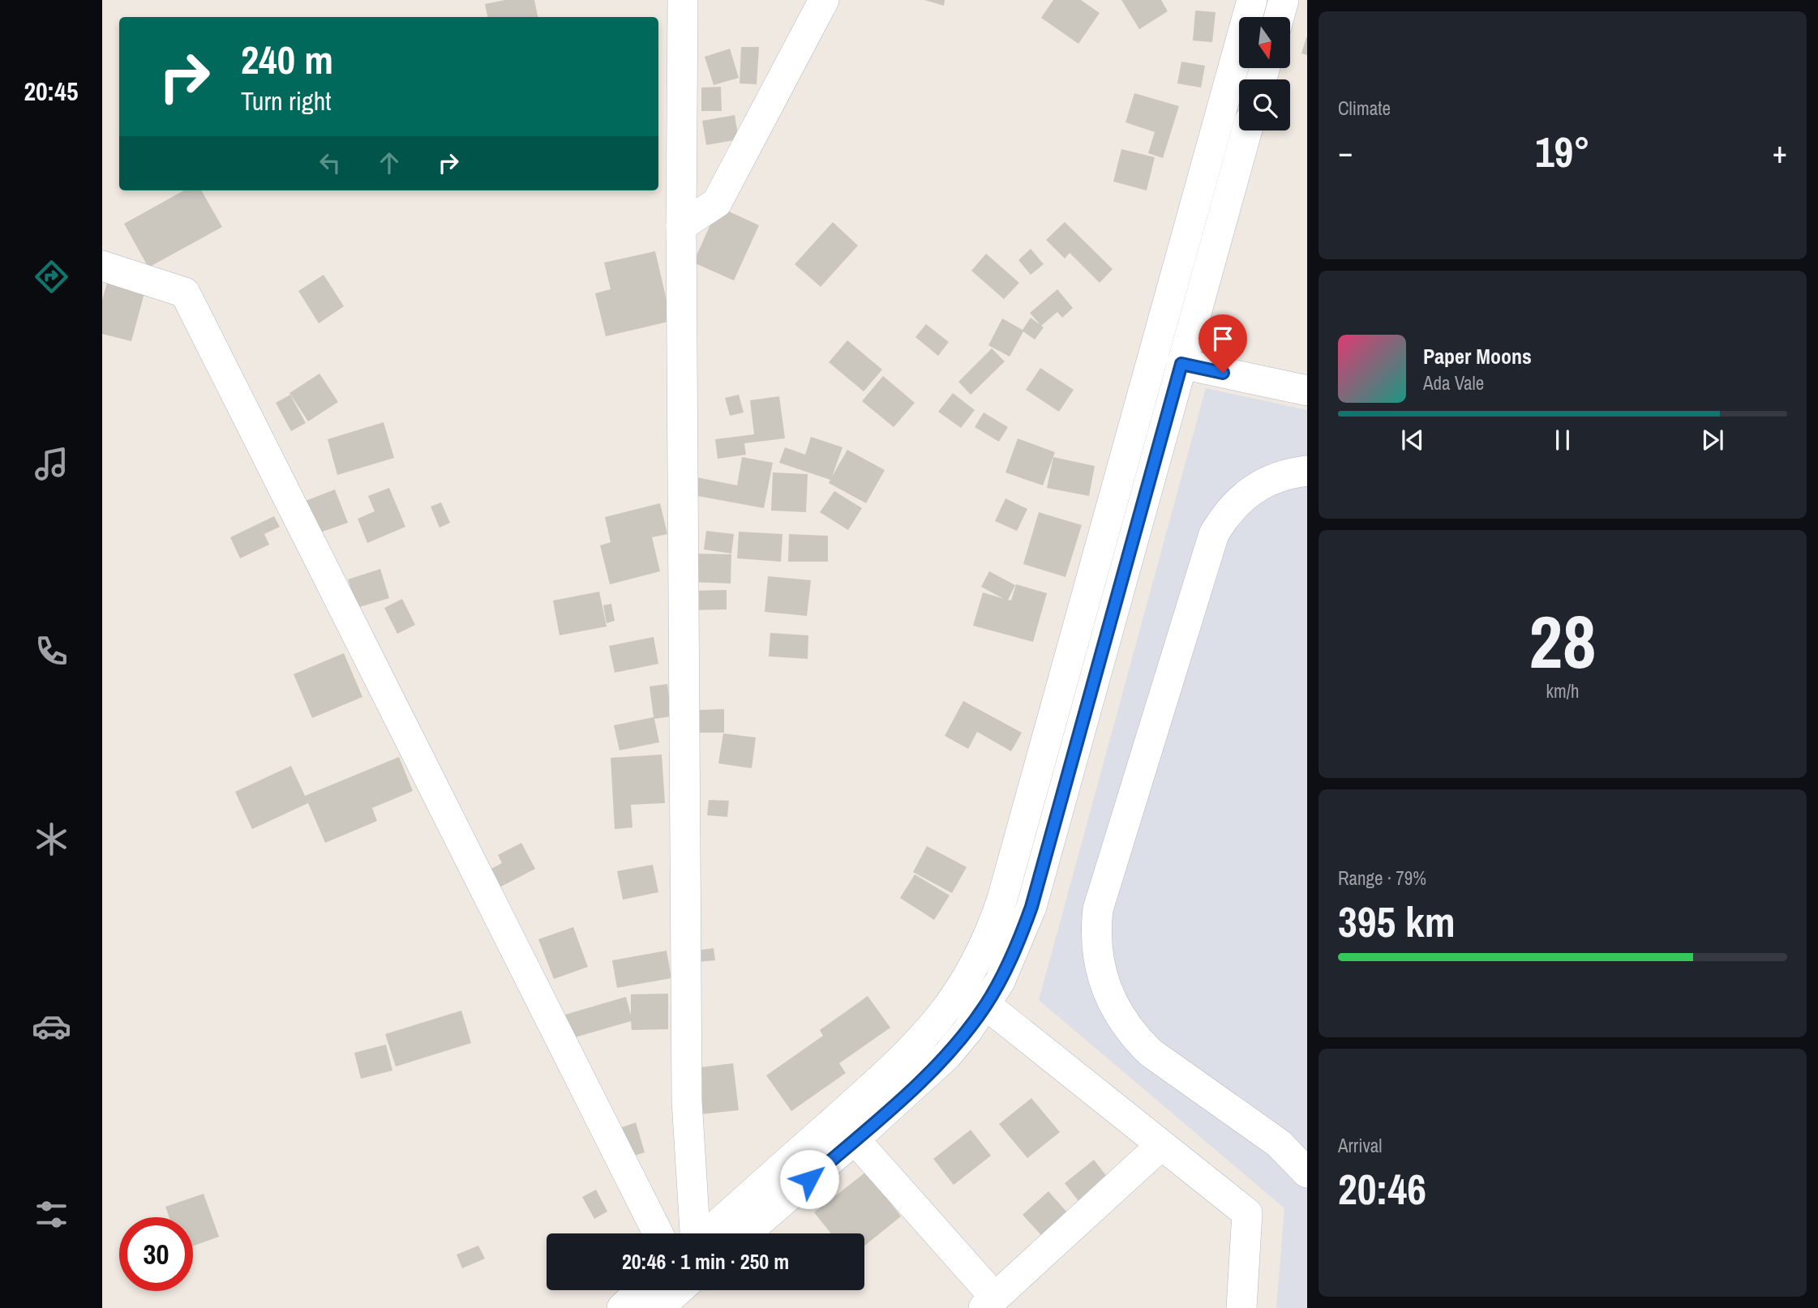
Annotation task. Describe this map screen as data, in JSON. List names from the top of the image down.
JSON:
{
  "north": "bottom",
  "page": {
    "tabs": "20:45",
    "tile": [
      "Climate",
      ["28", "km/h"],
      ["Range · 79%", "395 km"],
      ["Arrival", "20:46"]
    ],
    "turn": ["240 m", "Turn right"],
    "heat": ["−", "19°", "+"],
    "song": ["Paper Moons", "Ada Vale"],
    "limit": "30",
    "trip": "20:46 · 1 min · 250 m"
  }
}
